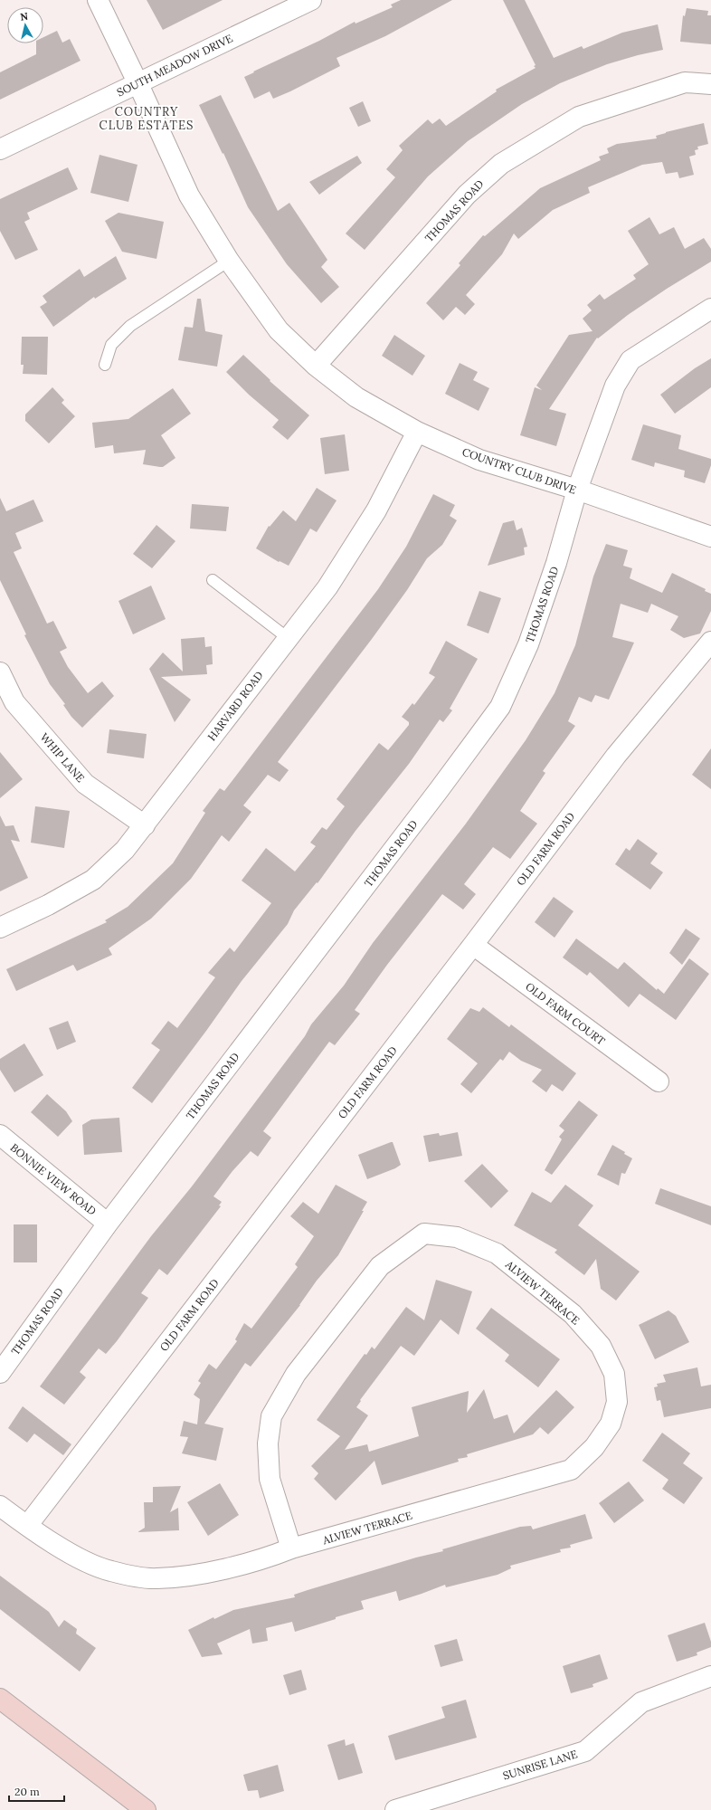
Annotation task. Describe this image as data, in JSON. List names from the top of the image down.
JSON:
{
  "streets": {
    "street": [
      "SOUTH MEADOW DRIVE",
      "THOMAS ROAD",
      "COUNTRY CLUB DRIVE",
      "HARVARD ROAD",
      "WHIP LANE",
      "OLD FARM ROAD",
      "OLD FARM COURT",
      "BONNIE VIEW ROAD",
      "ALVIEW TERRACE",
      "SUNRISE LANE"
    ]
  },
  "crossings": [
    ["SOUTH MEADOW DRIVE", "COUNTRY CLUB DRIVE"],
    ["THOMAS ROAD", "COUNTRY CLUB DRIVE"],
    ["THOMAS ROAD", "BONNIE VIEW ROAD"],
    ["COUNTRY CLUB DRIVE", "HARVARD ROAD"],
    ["HARVARD ROAD", "WHIP LANE"],
    ["OLD FARM ROAD", "OLD FARM COURT"],
    ["OLD FARM ROAD", "ALVIEW TERRACE"]
  ],
  "districts": ["COUNTRY CLUB ESTATES"],
  "scale_bar": "20 m",
  "north": "top"
}
